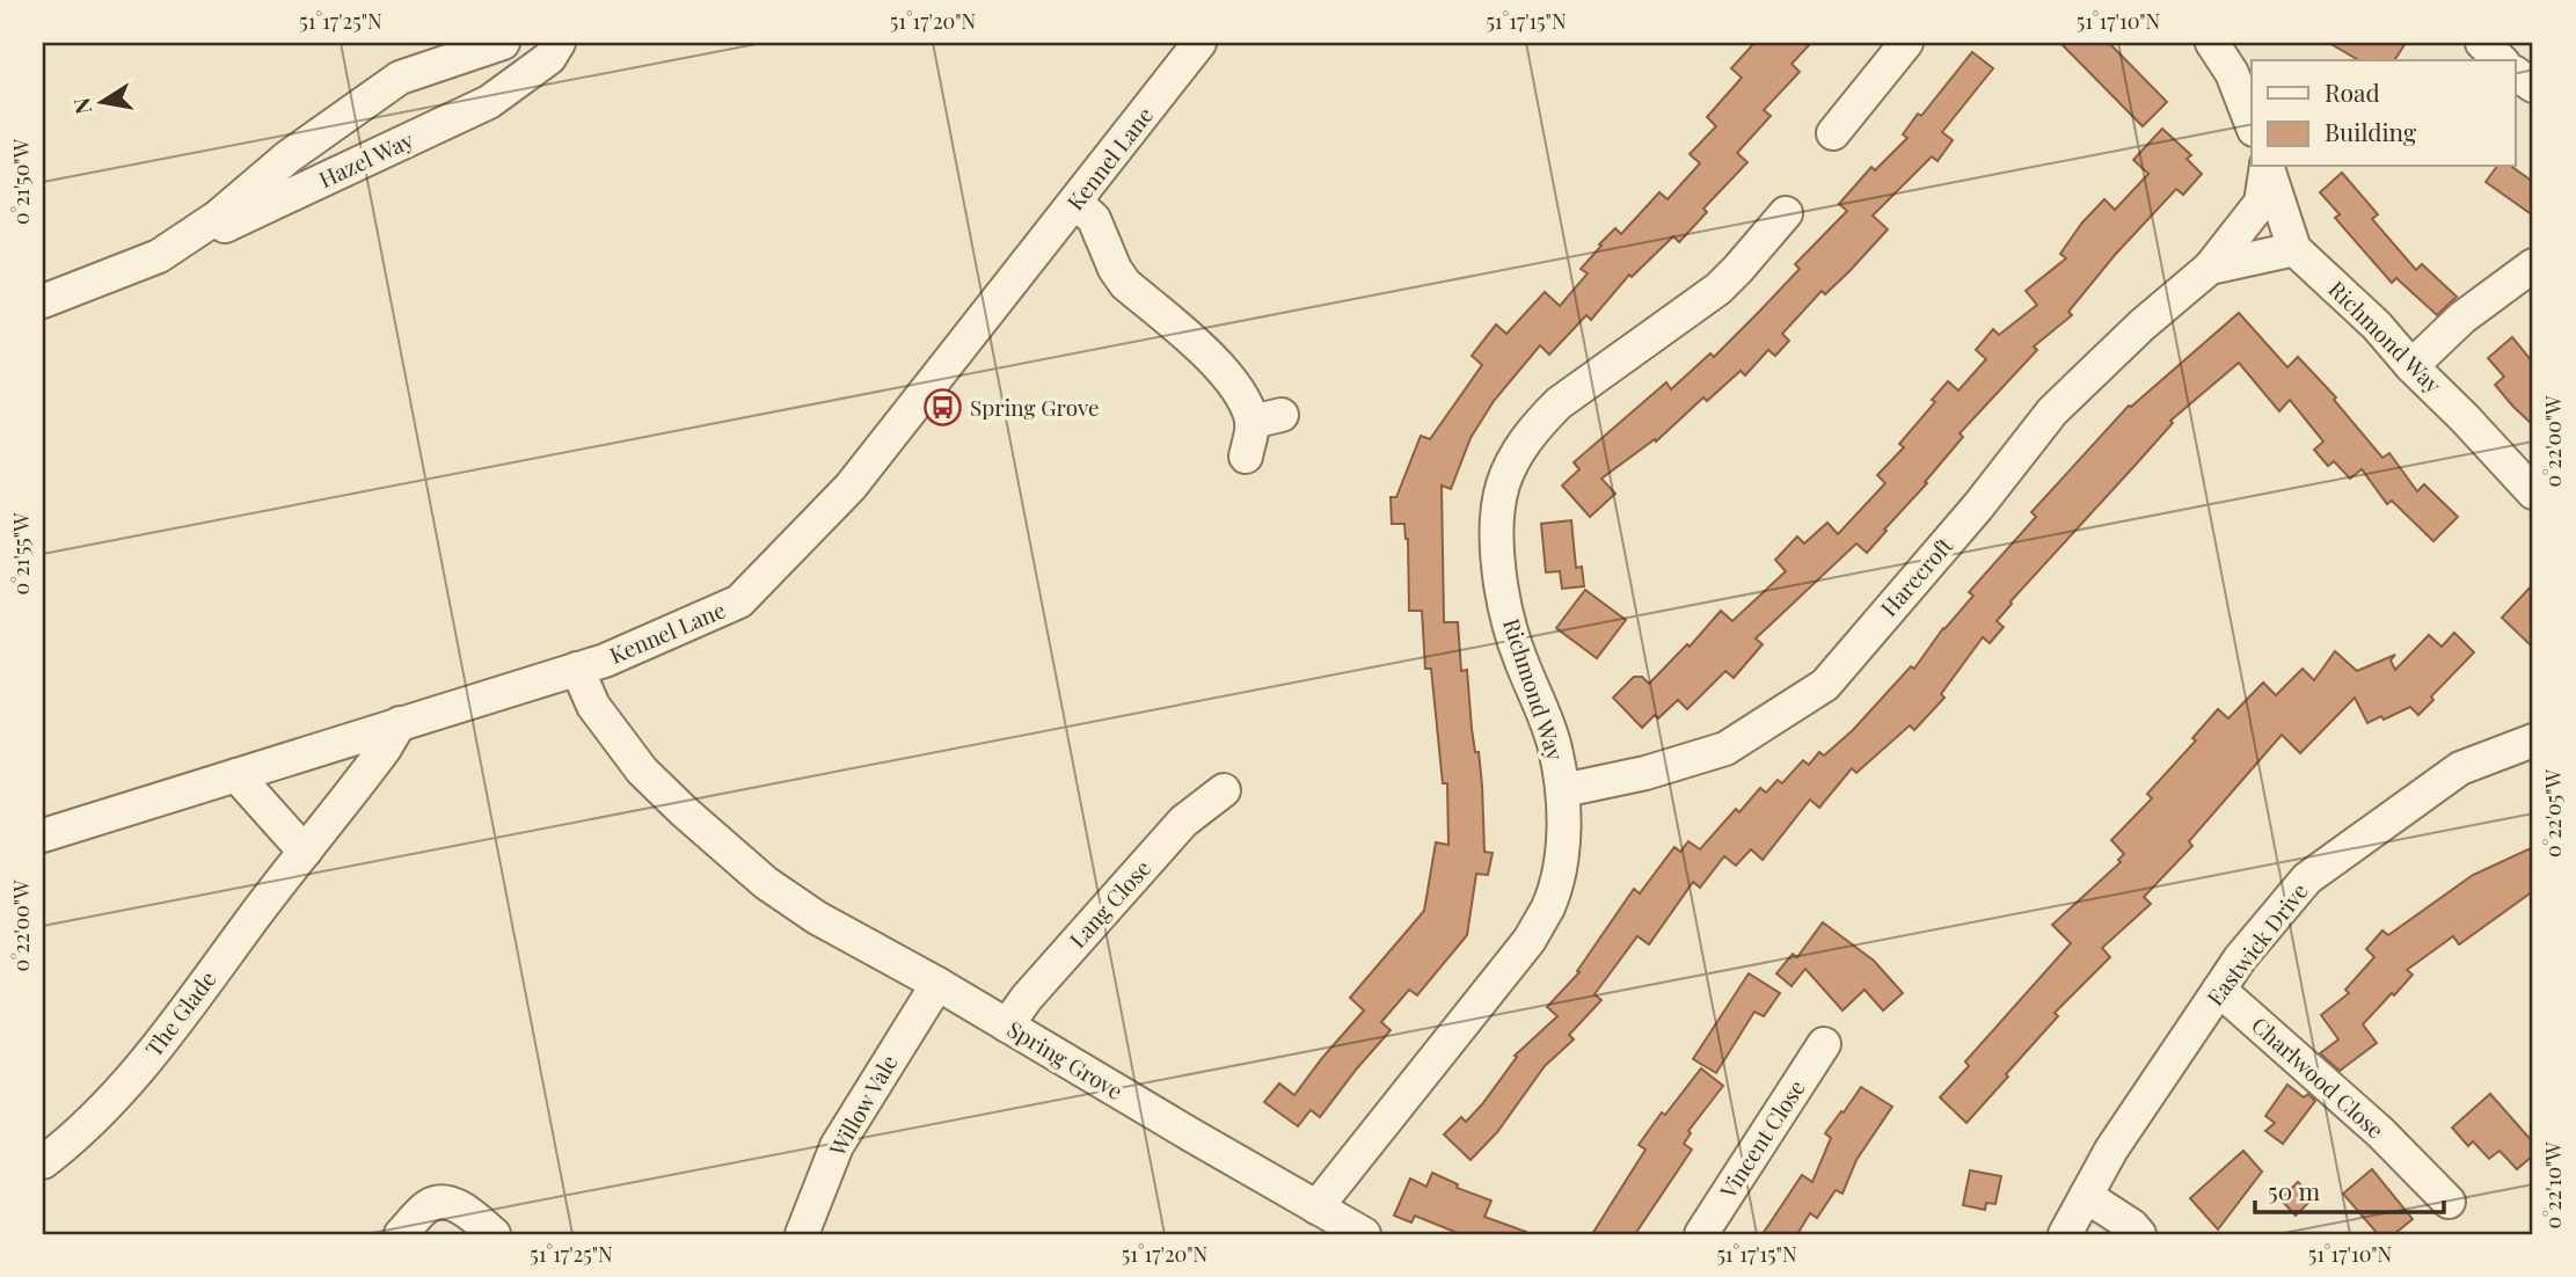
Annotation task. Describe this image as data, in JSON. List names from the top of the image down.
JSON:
{
  "streets": {
    "street": [
      "Kennel Lane",
      "Hazel Way",
      "Richmond Way",
      "Harecroft",
      "Lang Close",
      "Eastwick Drive",
      "The Glade",
      "Spring Grove",
      "Charlwood Close",
      "Willow Vale",
      "Vincent Close"
    ]
  },
  "crossings": [
    ["Kennel Lane", "The Glade"],
    ["Kennel Lane", "Spring Grove"],
    ["Richmond Way", "Harecroft"],
    ["Richmond Way", "Spring Grove"],
    ["Lang Close", "Spring Grove"],
    ["Eastwick Drive", "Charlwood Close"],
    ["Spring Grove", "Willow Vale"]
  ],
  "places": {
    "bus stop": ["Spring Grove"]
  },
  "legend": ["Road", "Building"],
  "scale_bar": "50 m",
  "north": "left",
  "coordinates": [
    "51°17'25\"N",
    "51°17'20\"N",
    "51°17'15\"N",
    "51°17'10\"N",
    "0°21'50\"W",
    "0°22'00\"W",
    "0°21'55\"W",
    "0°22'05\"W",
    "0°22'10\"W"
  ]
}
